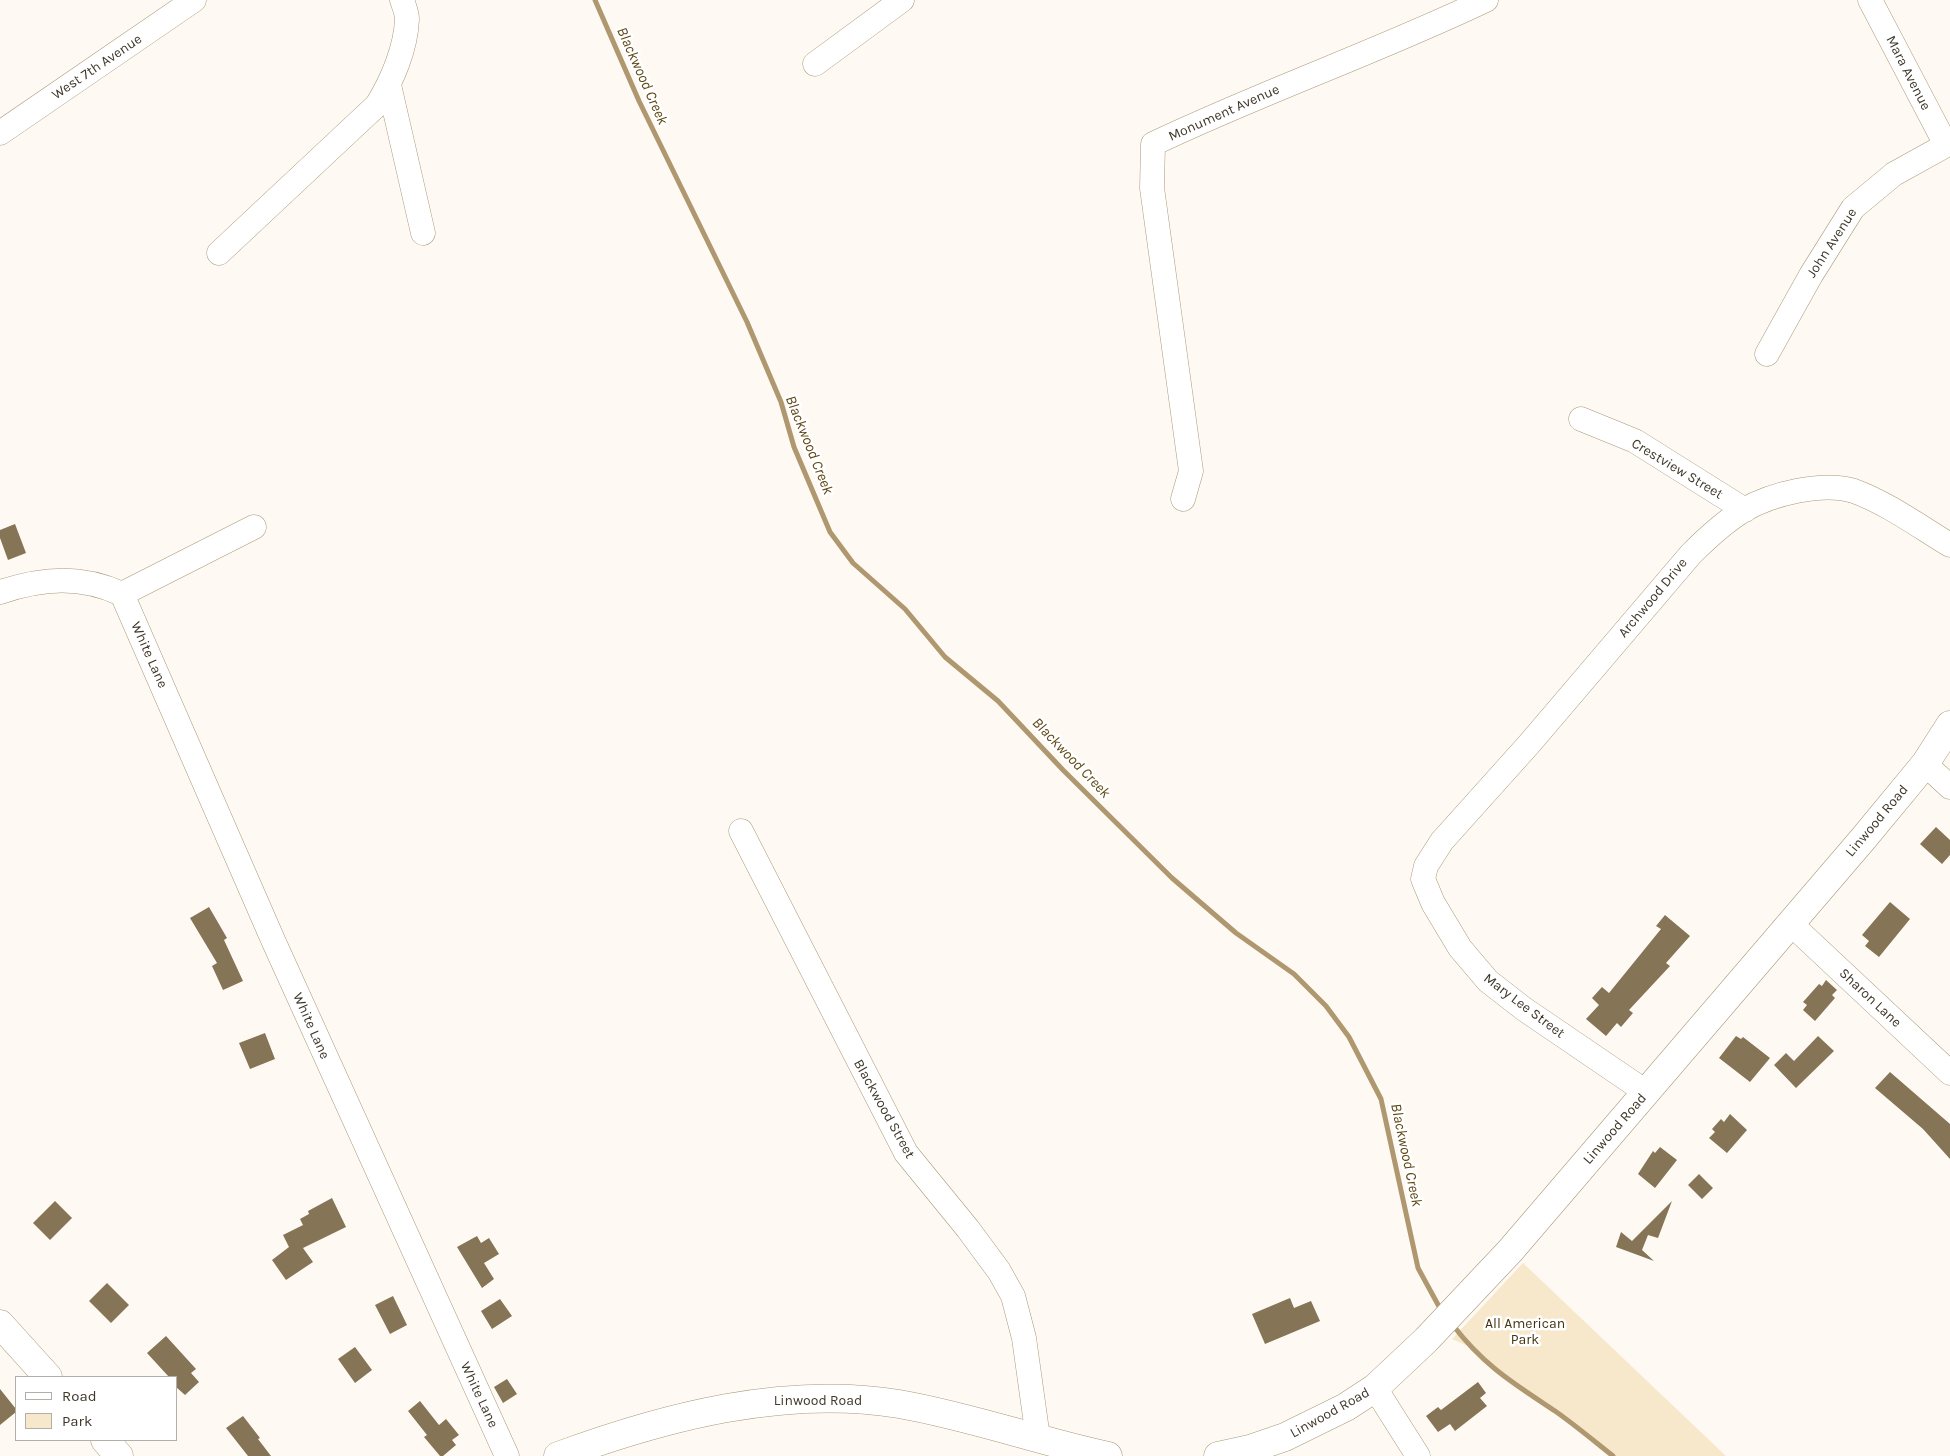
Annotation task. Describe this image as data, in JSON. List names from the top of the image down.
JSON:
{
  "streets": {
    "main road": ["Linwood Road"],
    "street": [
      "West 7th Avenue",
      "Mara Avenue",
      "Monument Avenue",
      "John Avenue",
      "Crestview Street",
      "Archwood Drive",
      "White Lane",
      "Sharon Lane",
      "Mary Lee Street",
      "Blackwood Street"
    ]
  },
  "crossings": [
    ["Mara Avenue", "John Avenue"],
    ["Crestview Street", "Archwood Drive"],
    ["Archwood Drive", "Mary Lee Street"],
    ["Linwood Road", "Sharon Lane"],
    ["Linwood Road", "Mary Lee Street"],
    ["Linwood Road", "Blackwood Street"]
  ],
  "water": ["Blackwood Creek"],
  "parks": ["All American Park"],
  "legend": ["Road", "Park"]
}
